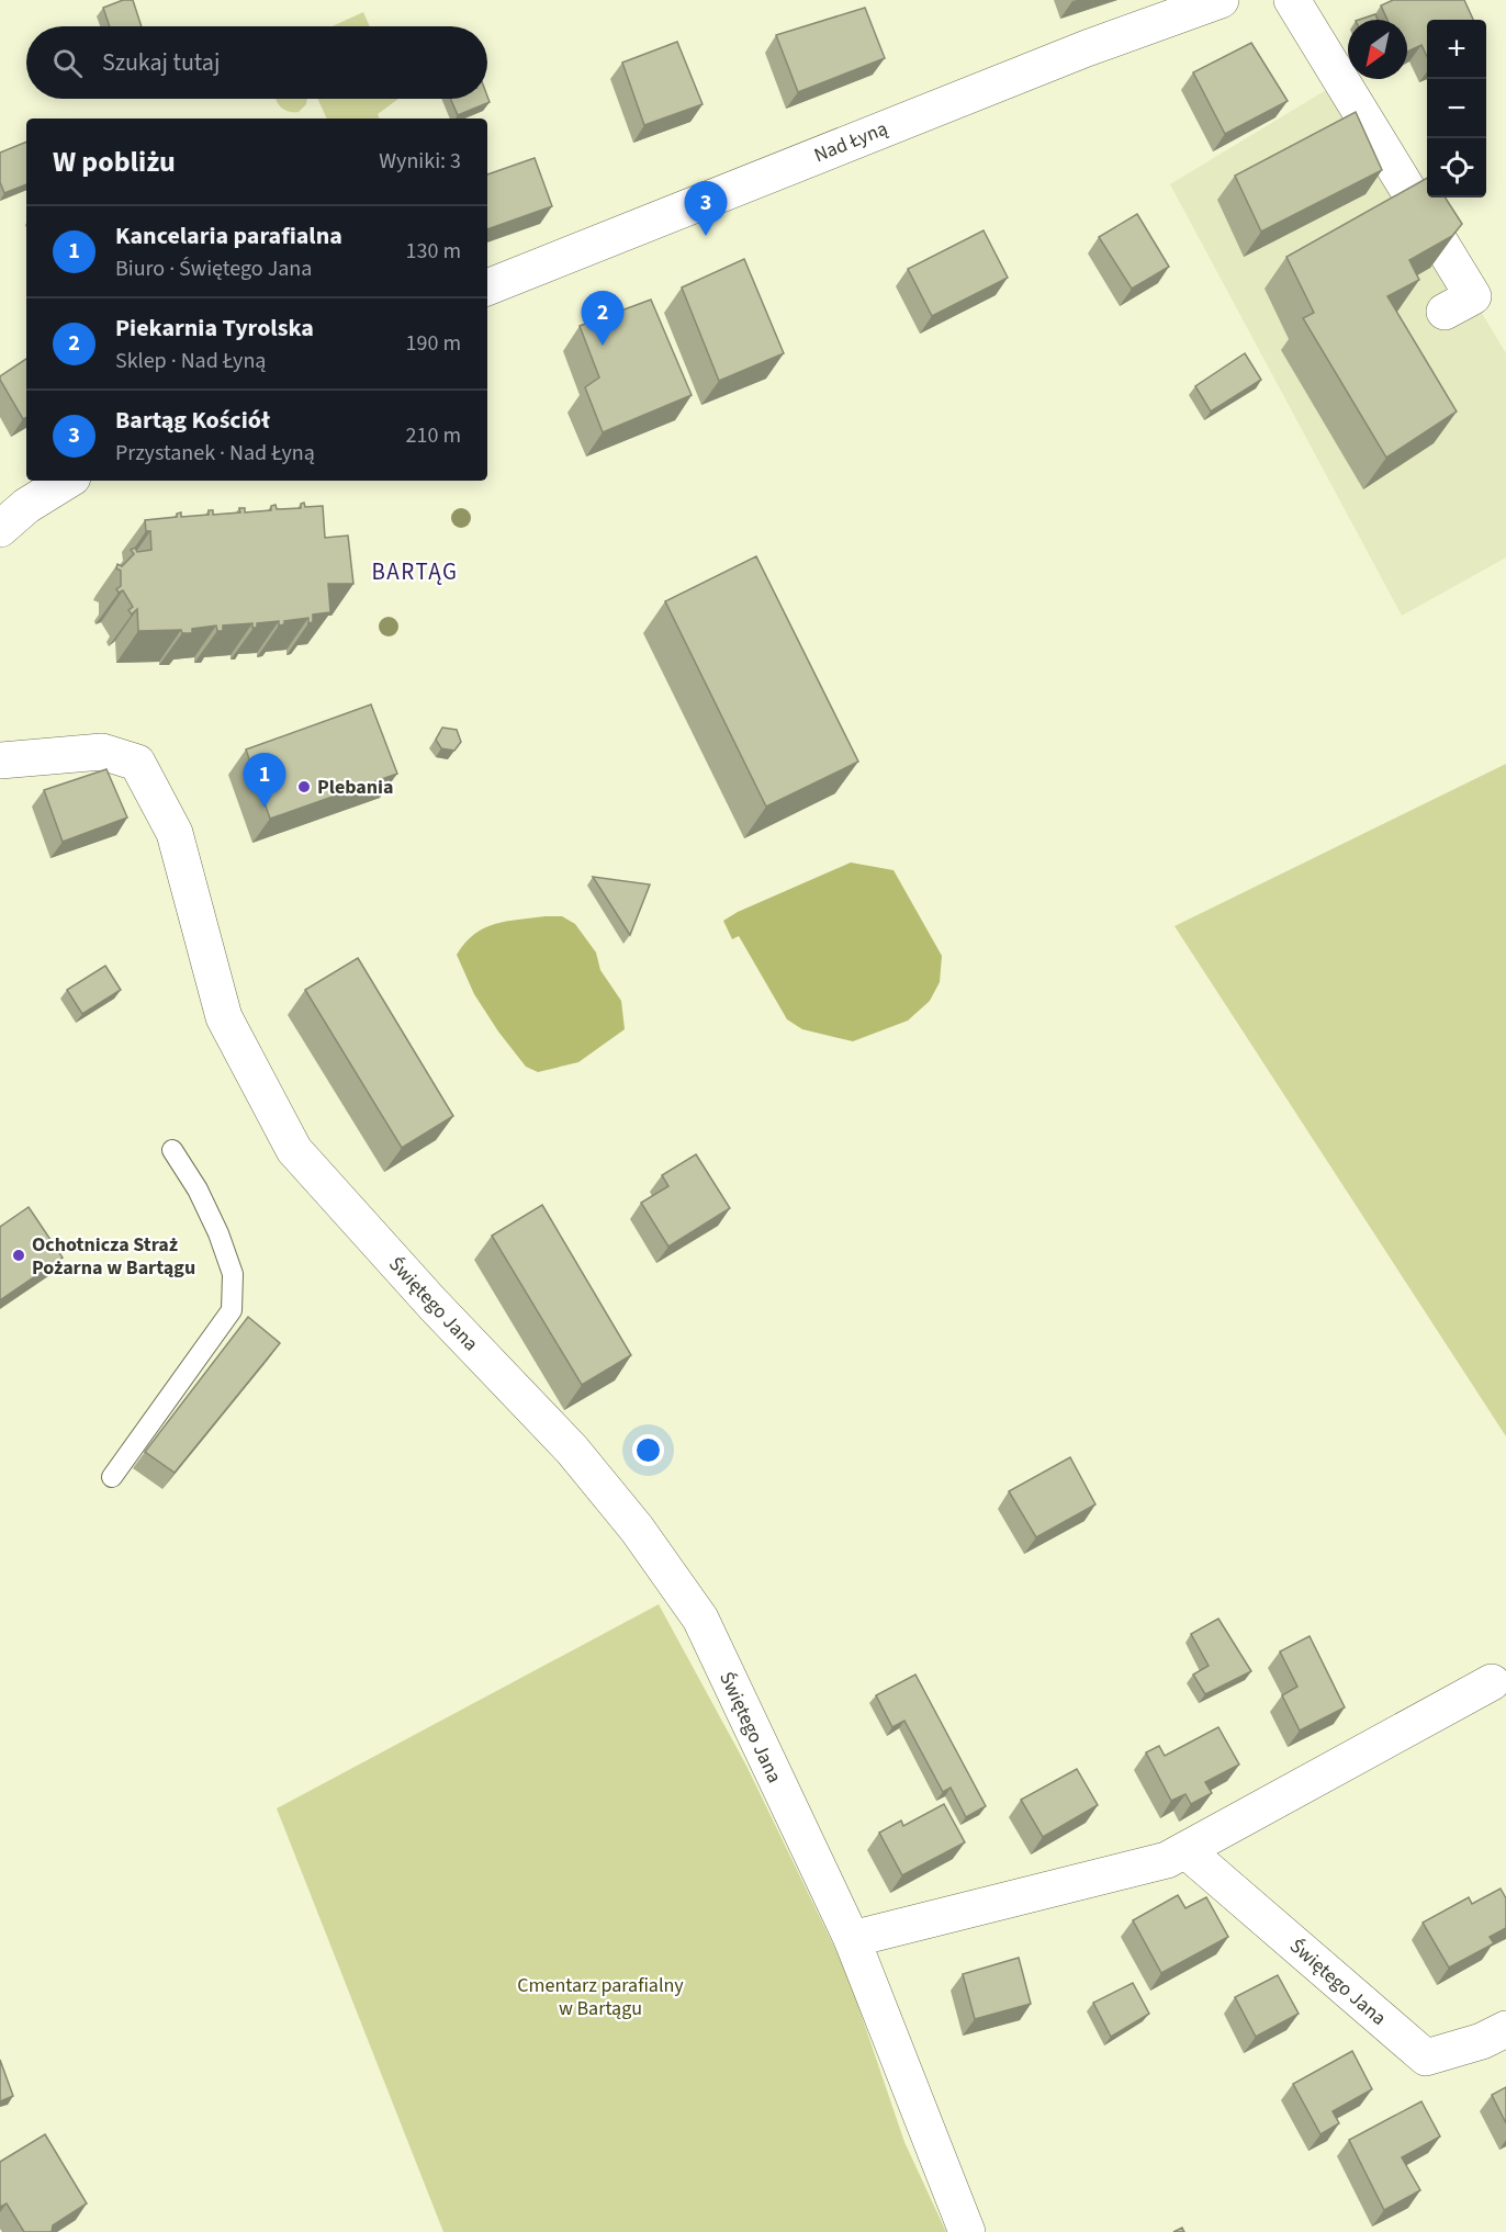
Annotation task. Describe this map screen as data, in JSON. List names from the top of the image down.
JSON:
{
  "streets": {
    "street": ["Nad Łyną", "Świętego Jana"]
  },
  "districts": ["BARTĄG"],
  "parks": ["Cmentarz parafialny w Bartągu"],
  "places": ["Plebania", "Ochotnicza Straż Pożarna w Bartągu"],
  "north": "bottom left",
  "page": {
    "map_buttons": ["+", "−"],
    "search": "Szukaj tutaj",
    "heading": ["W pobliżu", "Wyniki: 3"],
    "pins": ["3", "2", "1"],
    "list": [
      {
        "mark": "1",
        "name": "Kancelaria parafialna",
        "note": "Biuro · Świętego Jana",
        "value": "130 m"
      },
      {
        "mark": "2",
        "name": "Piekarnia Tyrolska",
        "note": "Sklep · Nad Łyną",
        "value": "190 m"
      },
      {
        "mark": "3",
        "name": "Bartąg Kościół",
        "note": "Przystanek · Nad Łyną",
        "value": "210 m"
      }
    ]
  }
}
